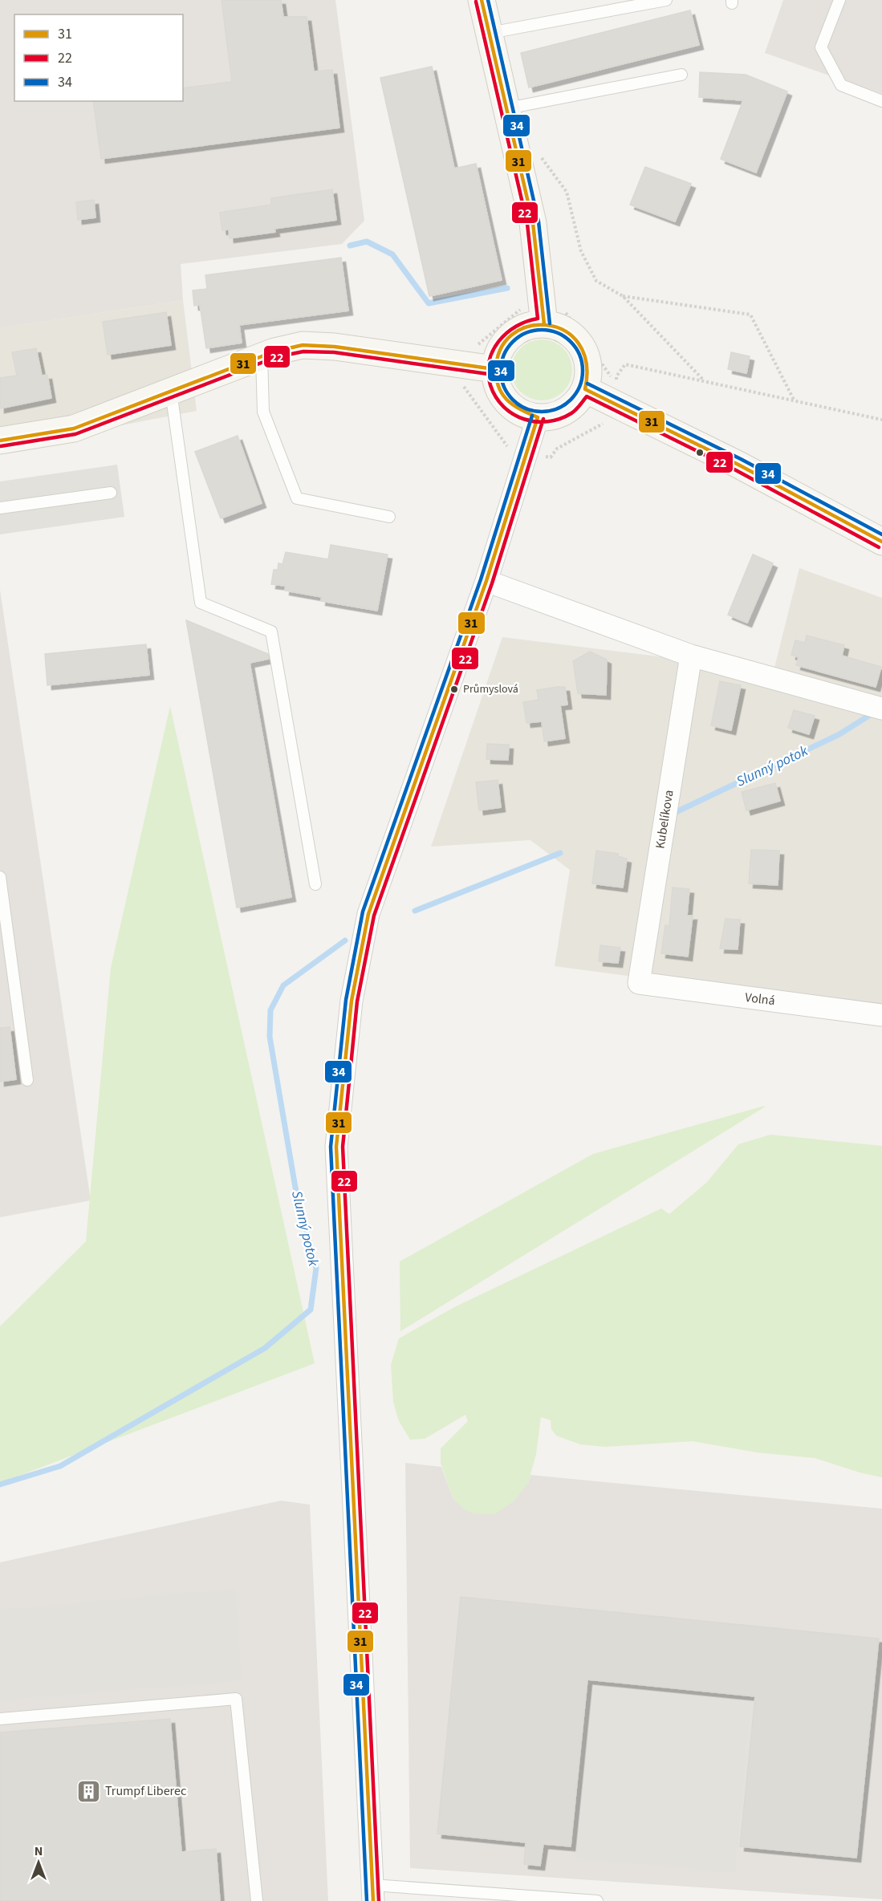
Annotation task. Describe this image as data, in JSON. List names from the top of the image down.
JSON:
{
  "streets": {
    "street": ["Kubelíkova", "Volná"]
  },
  "crossings": [
    ["Kubelíkova", "Volná"]
  ],
  "water": ["Slunný potok"],
  "places": {
    "other": ["Průmyslová"],
    "building": ["Trumpf Liberec"]
  },
  "lines": ["transit line 31", "transit line 34", "transit line 22"],
  "legend": ["31", "22", "34"],
  "north": "top"
}
